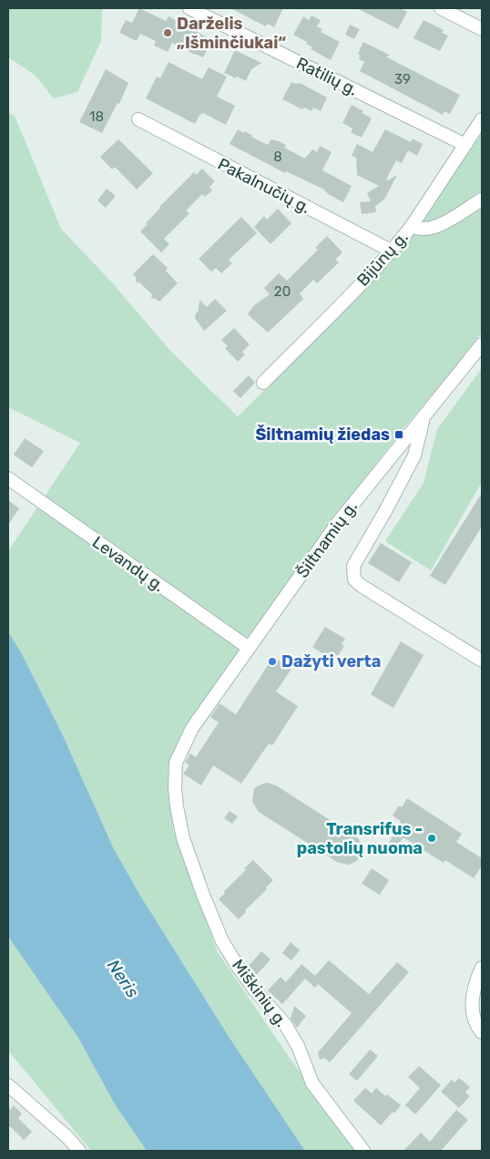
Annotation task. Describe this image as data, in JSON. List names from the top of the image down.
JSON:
{
  "streets": {
    "street": [
      "Ratilių g.",
      "Pakalnučių g.",
      "Bijūnų g.",
      "Šiltnamių g.",
      "Levandų g.",
      "Miškinių g."
    ]
  },
  "crossings": [
    ["Ratilių g.", "Bijūnų g."],
    ["Pakalnučių g.", "Bijūnų g."],
    ["Šiltnamių g.", "Levandų g."],
    ["Šiltnamių g.", "Miškinių g."]
  ],
  "water": ["Neris"],
  "places": {
    "other": ["Darželis „Išminčiukai“", "Dažyti verta", "Transrifus - pastolių nuoma"],
    "transit": ["Šiltnamių žiedas"]
  },
  "house_numbers": [
    "39",
    "18",
    "8",
    "20"
  ]
}
